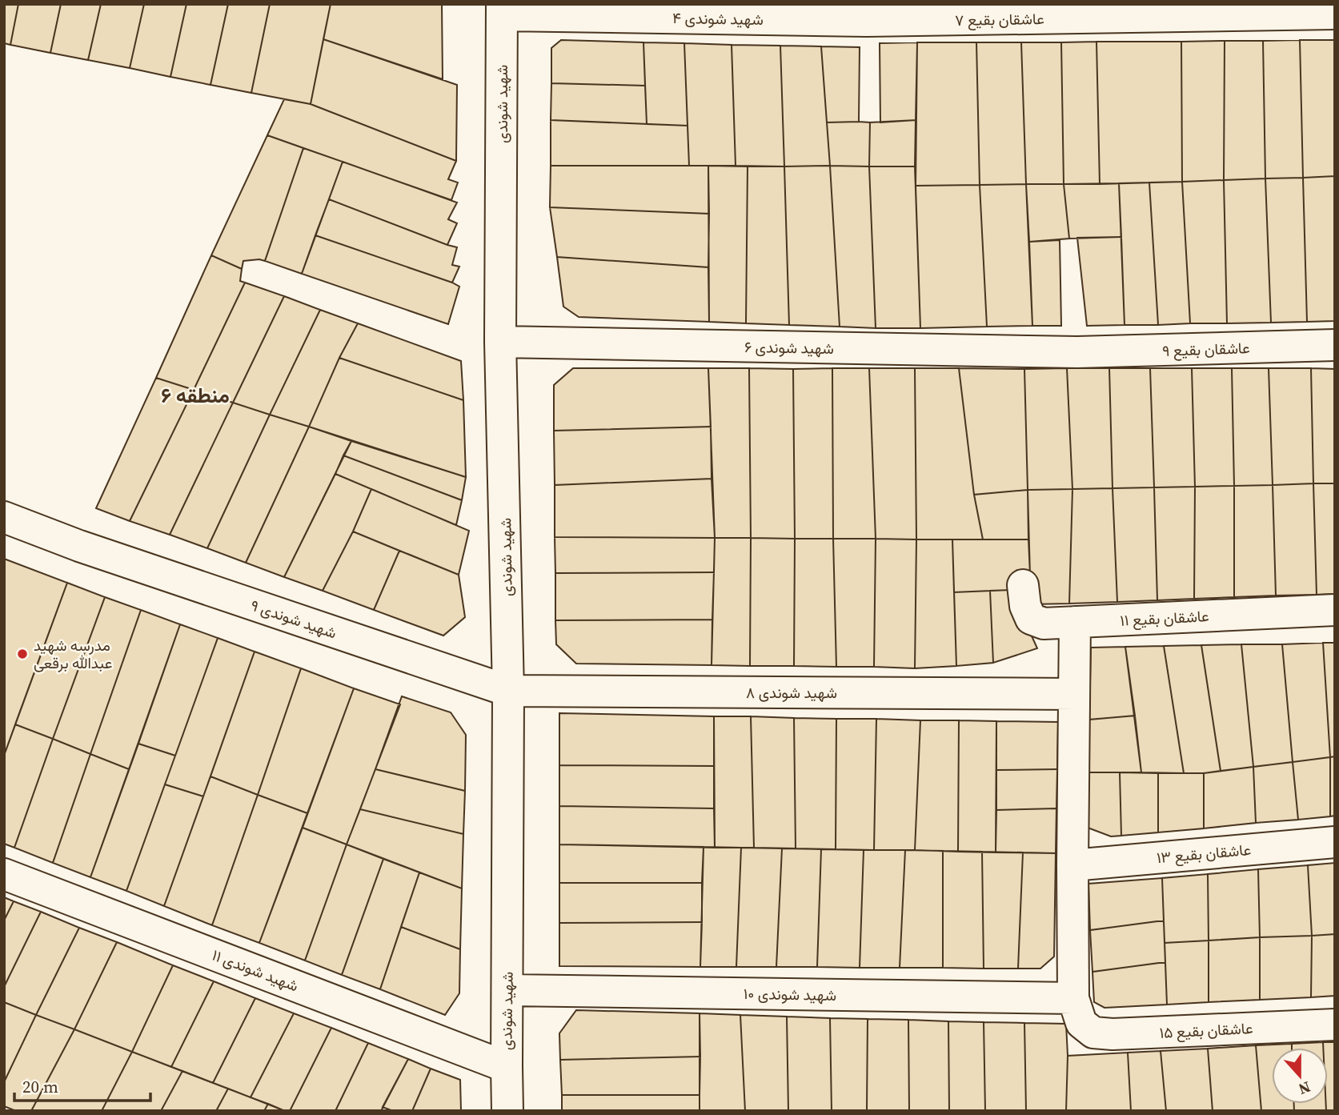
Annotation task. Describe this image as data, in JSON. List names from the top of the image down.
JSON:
{
  "streets": {
    "street": [
      "شهید شوندی ۴",
      "عاشقان بقیع ۷",
      "شهید شوندی",
      "شهید شوندی ۶",
      "عاشقان بقیع ۹",
      "عاشقان بقیع ۱۱",
      "شهید شوندی ۹",
      "شهید شوندی ۸",
      "عاشقان بقیع ۱۳",
      "شهید شوندی ۱۱",
      "شهید شوندی ۱۰",
      "عاشقان بقیع ۱۵"
    ]
  },
  "crossings": [
    ["شهید شوندی ۴", "عاشقان بقیع ۷"],
    ["شهید شوندی ۴", "شهید شوندی"],
    ["شهید شوندی", "شهید شوندی ۶"],
    ["شهید شوندی", "شهید شوندی ۹"],
    ["شهید شوندی", "شهید شوندی ۸"],
    ["شهید شوندی", "شهید شوندی ۱۱"],
    ["شهید شوندی", "شهید شوندی ۱۰"],
    ["شهید شوندی ۶", "عاشقان بقیع ۹"],
    ["شهید شوندی ۹", "شهید شوندی ۸"],
    ["شهید شوندی ۱۰", "عاشقان بقیع ۱۵"]
  ],
  "districts": ["منطقه ۶"],
  "places": ["مدرسه شهید عبدالله برقعی"],
  "scale_bar": "20 m",
  "north": "bottom"
}
